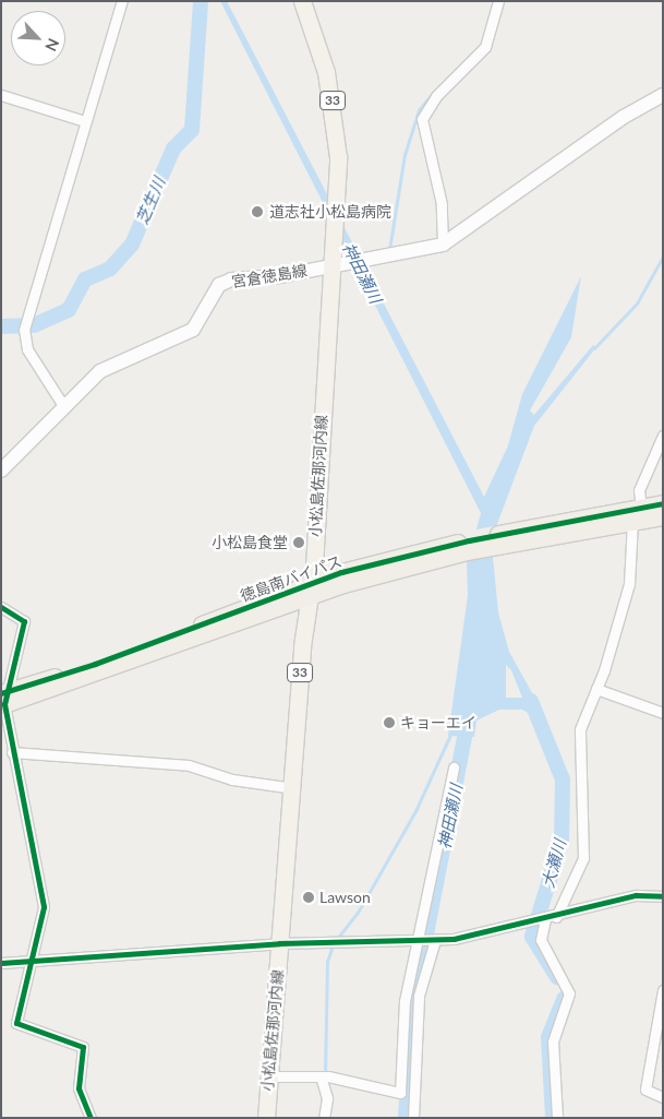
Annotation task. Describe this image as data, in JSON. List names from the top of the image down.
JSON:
{
  "streets": {
    "highway": ["徳島南バイパス"],
    "main road": ["33", "宮倉徳島線", "小松島佐那河内線"]
  },
  "crossings": [
    ["宮倉徳島線", "小松島佐那河内線"],
    ["小松島佐那河内線", "徳島南バイパス"]
  ],
  "water": ["芝生川", "神田瀬川", "大瀬川"],
  "places": [
    "道志社小松島病院",
    "小松島食堂",
    "キョーエイ",
    "Lawson"
  ],
  "north": "bottom right"
}
